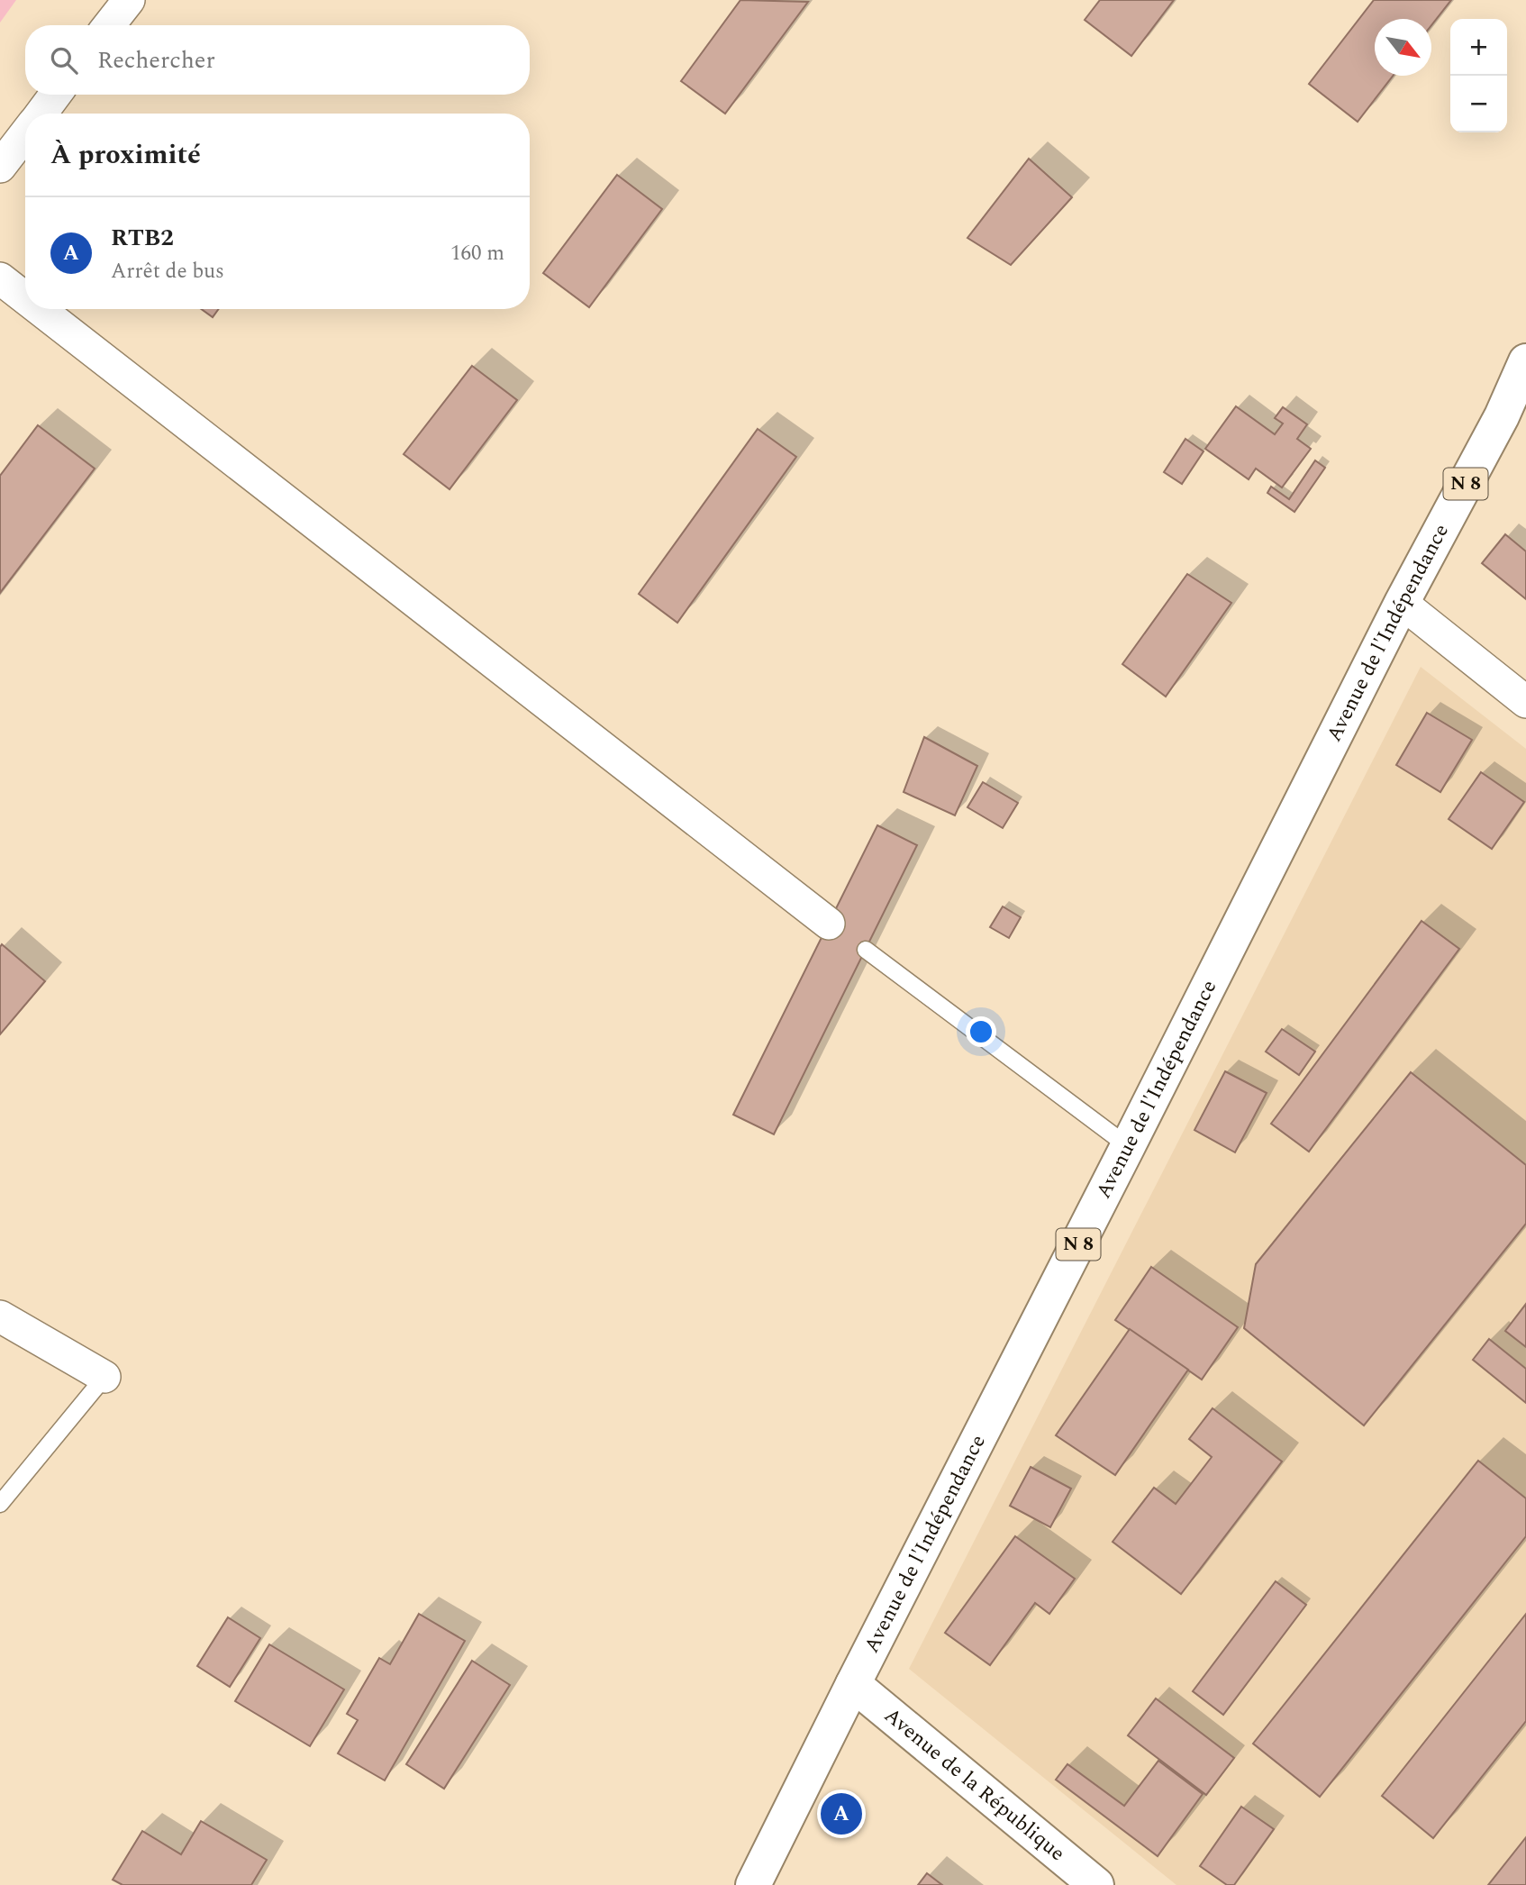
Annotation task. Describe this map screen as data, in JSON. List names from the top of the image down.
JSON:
{
  "streets": {
    "main road": ["N 8", "Avenue de l'Indépendance", "Avenue de la République"]
  },
  "crossings": [
    ["Avenue de l'Indépendance", "Avenue de la République"]
  ],
  "north": "bottom right",
  "page": {
    "map_buttons": ["+", "−"],
    "search": "Rechercher",
    "heading": "À proximité",
    "list": [
      {
        "mark": "A",
        "name": "RTB2",
        "note": "Arrêt de bus",
        "value": "160 m"
      }
    ],
    "pins": "A"
  }
}
